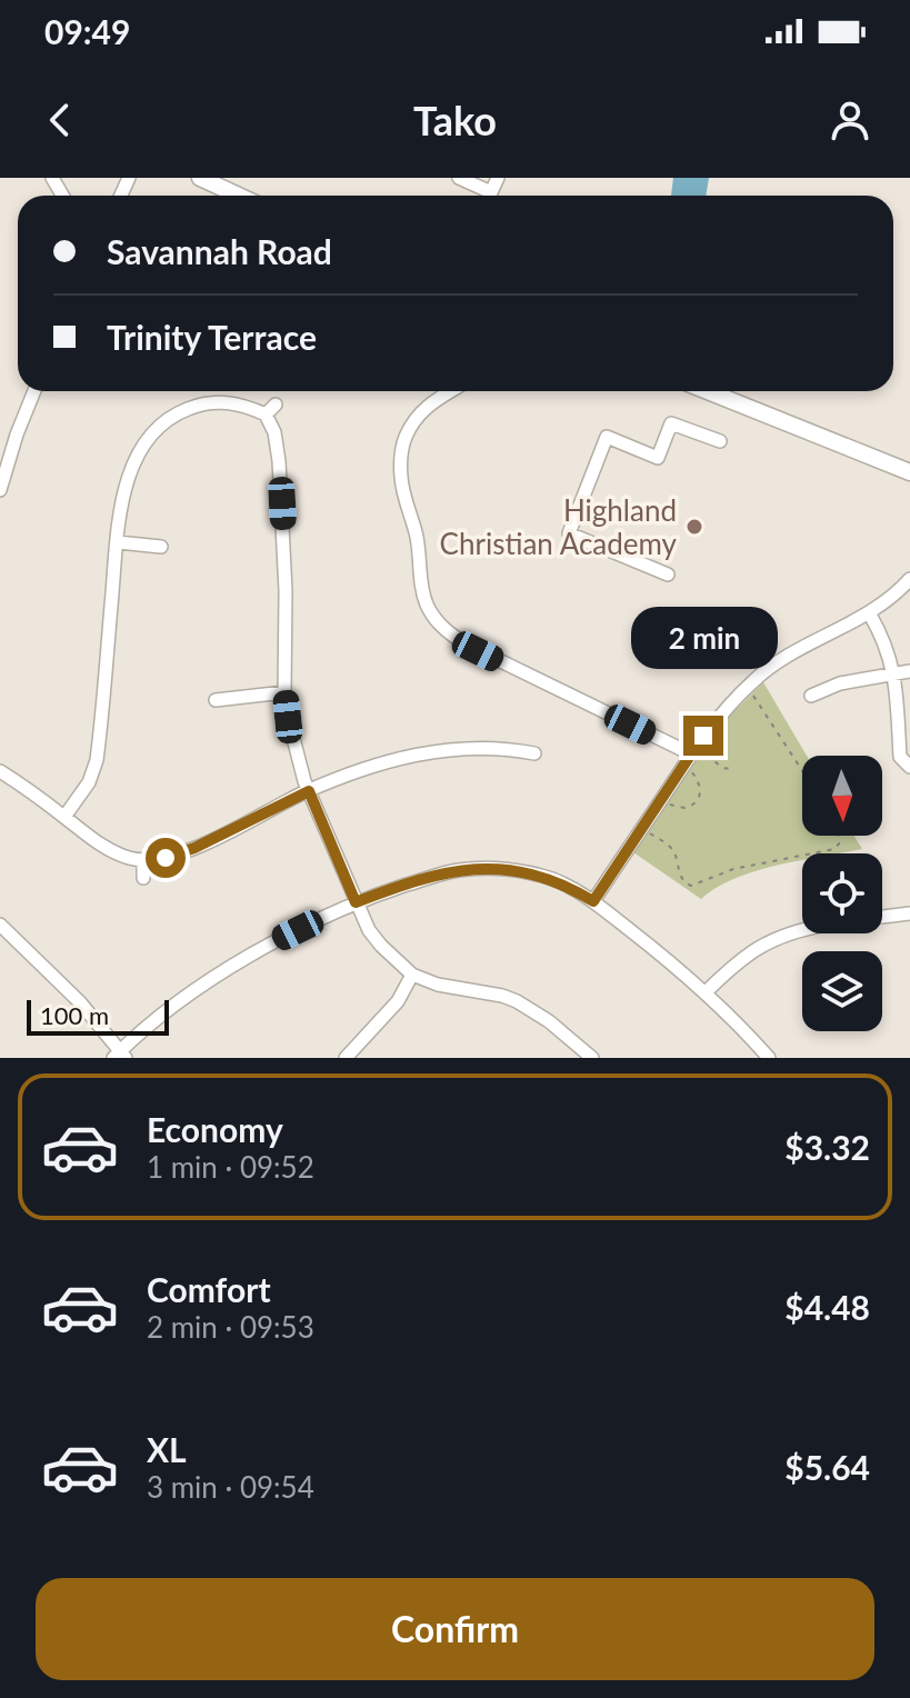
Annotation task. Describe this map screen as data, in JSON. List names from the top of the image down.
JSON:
{
  "places": ["Highland Christian Academy"],
  "scale_bar": "100 m",
  "north": "bottom",
  "page": {
    "status": "09:49",
    "header": "Tako",
    "banner": ["Savannah Road", "Trinity Terrace"],
    "bubble": "2 min",
    "scale": "100 m",
    "list": [
      {
        "name": "Economy",
        "note": "1 min · 09:52",
        "value": "$3.32"
      },
      {
        "name": "Comfort",
        "note": "2 min · 09:53",
        "value": "$4.48"
      },
      {
        "name": "XL",
        "note": "3 min · 09:54",
        "value": "$5.64"
      }
    ],
    "buttons": "Confirm"
  }
}
